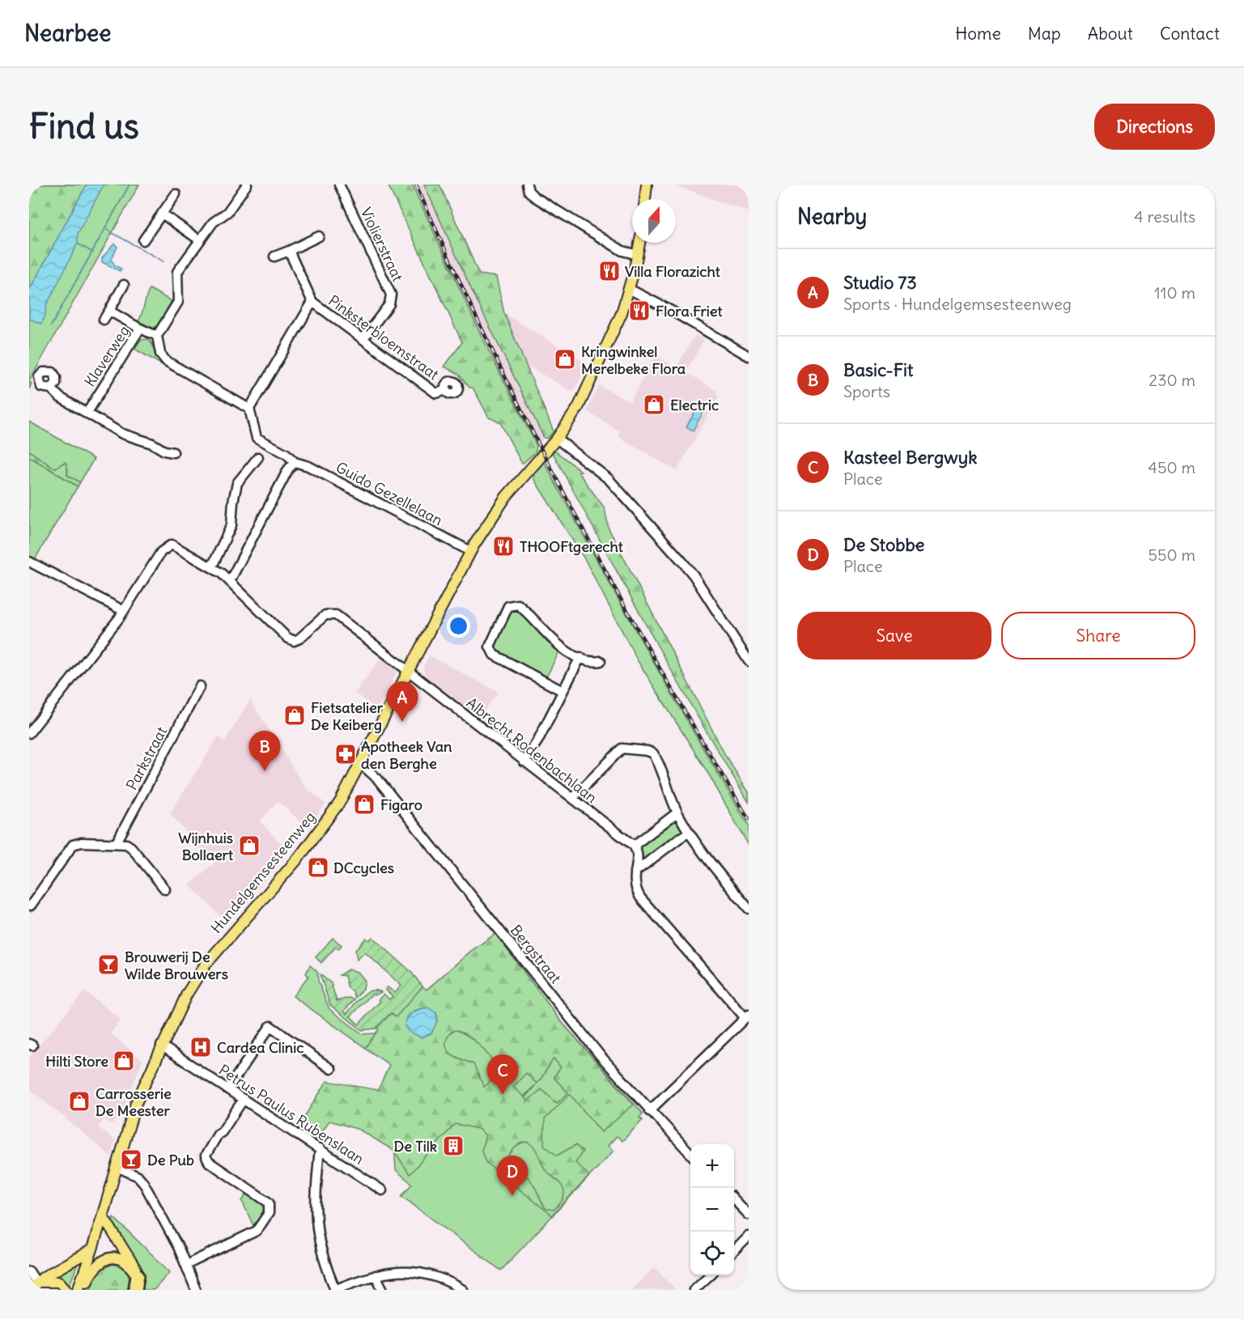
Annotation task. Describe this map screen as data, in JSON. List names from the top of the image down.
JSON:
{
  "streets": {
    "main road": ["Hundelgemsesteenweg"],
    "street": [
      "Violierstraat",
      "Pinksterbloemstraat",
      "Klaverweg",
      "Guido Gezellelaan",
      "Albrecht Rodenbachlaan",
      "Parkstraat",
      "Bergstraat",
      "Petrus Paulus Rubenslaan"
    ]
  },
  "crossings": [
    ["Violierstraat", "Pinksterbloemstraat"],
    ["Pinksterbloemstraat", "Guido Gezellelaan"],
    ["Guido Gezellelaan", "Hundelgemsesteenweg"],
    ["Albrecht Rodenbachlaan", "Hundelgemsesteenweg"],
    ["Hundelgemsesteenweg", "Bergstraat"],
    ["Hundelgemsesteenweg", "Petrus Paulus Rubenslaan"]
  ],
  "places": {
    "restaurant": ["Villa Florazicht", "Flora Friet", "THOOFtgerecht"],
    "shop": [
      "Kringwinkel Merelbeke Flora",
      "Electric",
      "Fietsatelier De Keiberg",
      "Figaro",
      "Wijnhuis Bollaert",
      "DCcycles",
      "Hilti Store",
      "Carrosserie De Meester"
    ],
    "pharmacy": ["Apotheek Van den Berghe"],
    "bar": ["Brouwerij De Wilde Brouwers", "De Pub"],
    "hospital": ["Cardea Clinic"],
    "building": ["De Tilk"]
  },
  "north": "top",
  "page": {
    "header": "Nearbee",
    "nav": [
      "Home",
      "Map",
      "About",
      "Contact"
    ],
    "buttons": [
      "Directions",
      ["Save", "Share"]
    ],
    "title": "Find us",
    "heading": ["Nearby", "4 results"],
    "list": [
      {
        "mark": "A",
        "name": "Studio 73",
        "note": "Sports · Hundelgemsesteenweg",
        "value": "110 m"
      },
      {
        "mark": "B",
        "name": "Basic-Fit",
        "note": "Sports",
        "value": "230 m"
      },
      {
        "mark": "C",
        "name": "Kasteel Bergwyk",
        "note": "Place",
        "value": "450 m"
      },
      {
        "mark": "D",
        "name": "De Stobbe",
        "note": "Place",
        "value": "550 m"
      }
    ],
    "pins": [
      "A",
      "B",
      "C",
      "D"
    ],
    "map_buttons": ["+", "−"]
  }
}
